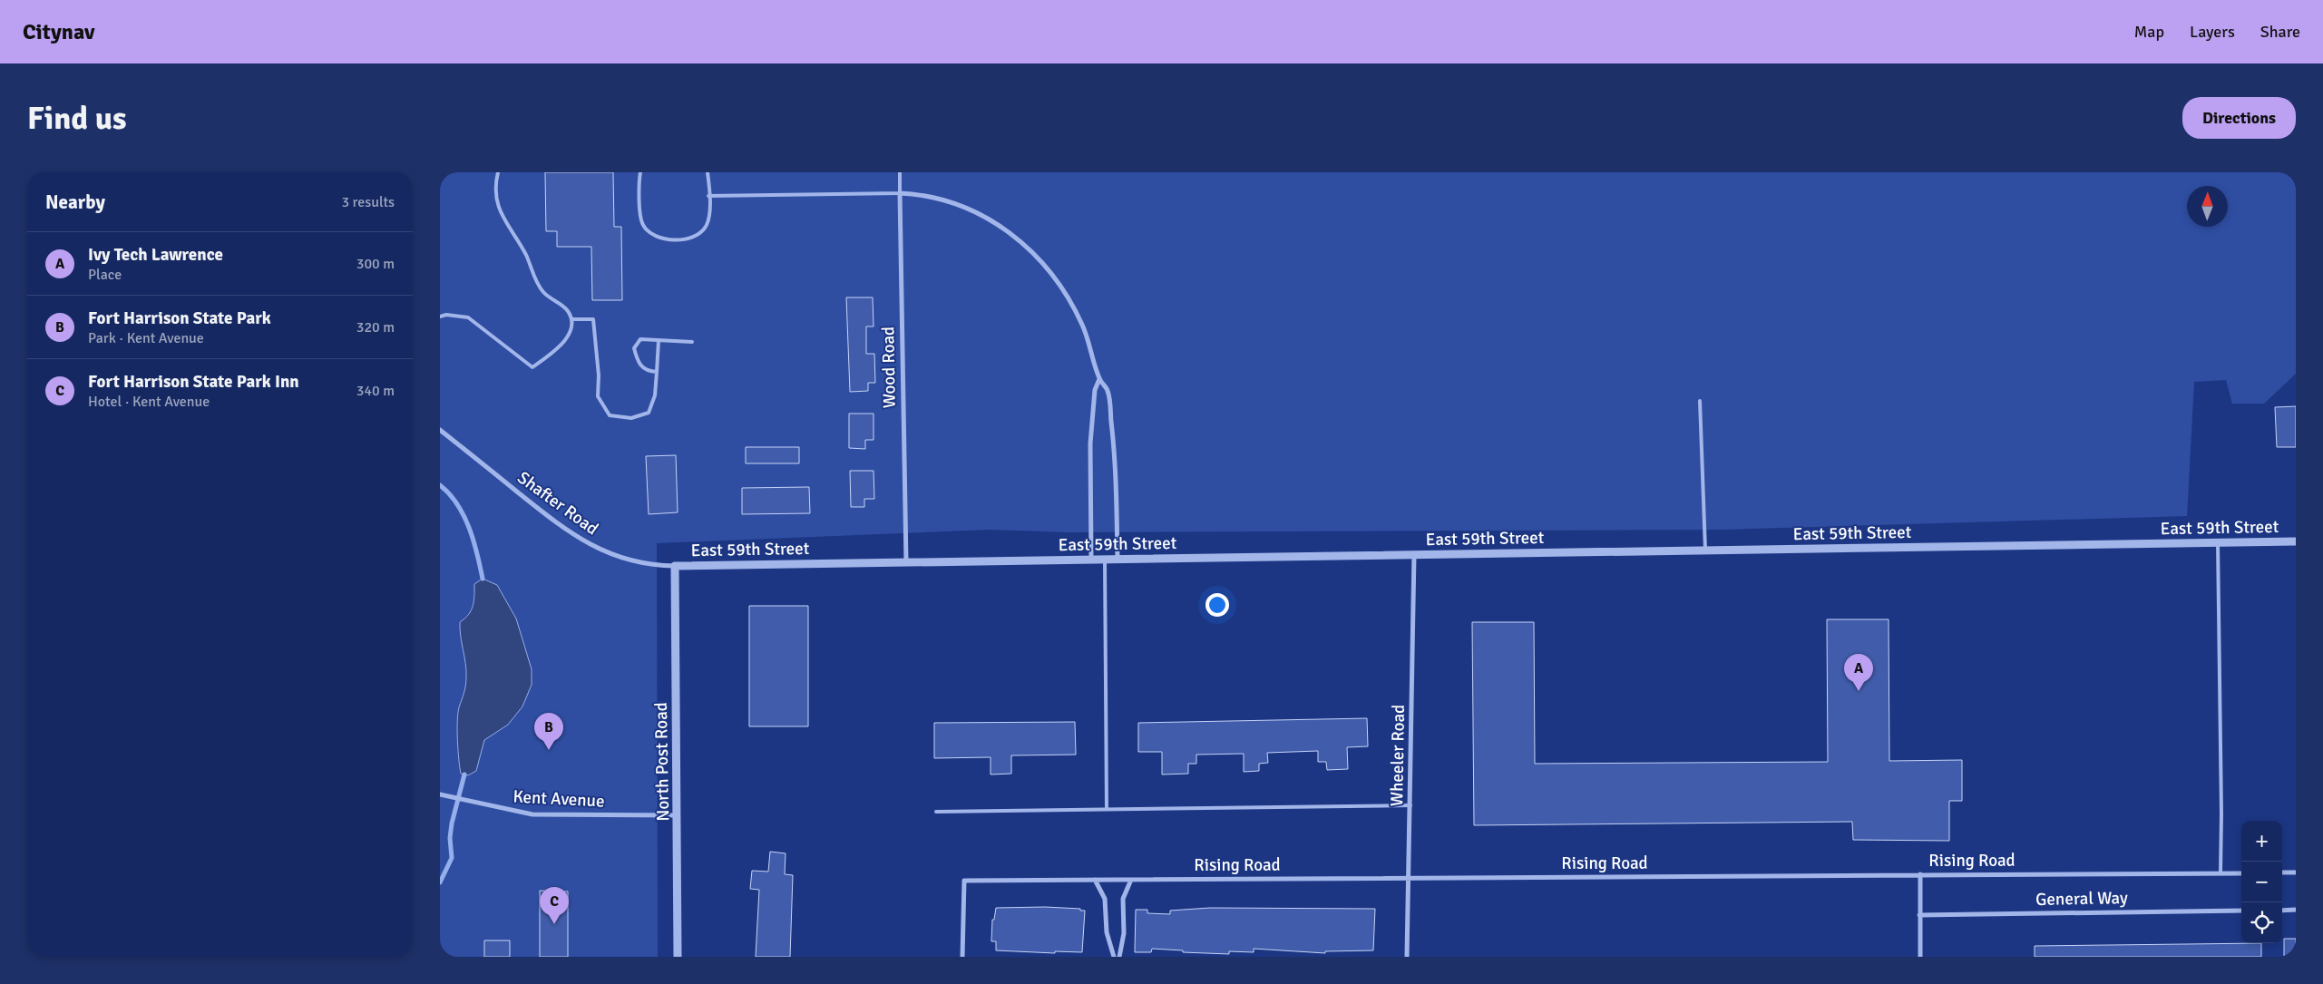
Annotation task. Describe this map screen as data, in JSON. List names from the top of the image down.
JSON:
{
  "streets": {
    "street": [
      "Wood Road",
      "Shafter Road",
      "East 59th Street",
      "Wheeler Road",
      "North Post Road",
      "Kent Avenue",
      "Rising Road",
      "General Way"
    ]
  },
  "crossings": [
    ["Wood Road", "East 59th Street"],
    ["Shafter Road", "East 59th Street"],
    ["Shafter Road", "North Post Road"],
    ["East 59th Street", "Wheeler Road"],
    ["East 59th Street", "North Post Road"],
    ["Wheeler Road", "Rising Road"],
    ["North Post Road", "Kent Avenue"]
  ],
  "north": "top",
  "page": {
    "header": "Citynav",
    "nav": ["Map", "Layers", "Share"],
    "buttons": "Directions",
    "title": "Find us",
    "heading": ["Nearby", "3 results"],
    "list": [
      {
        "mark": "A",
        "name": "Ivy Tech Lawrence",
        "note": "Place",
        "value": "300 m"
      },
      {
        "mark": "B",
        "name": "Fort Harrison State Park",
        "note": "Park · Kent Avenue",
        "value": "320 m"
      },
      {
        "mark": "C",
        "name": "Fort Harrison State Park Inn",
        "note": "Hotel · Kent Avenue",
        "value": "340 m"
      }
    ],
    "pins": ["A", "B", "C"],
    "map_buttons": ["+", "−"]
  }
}
